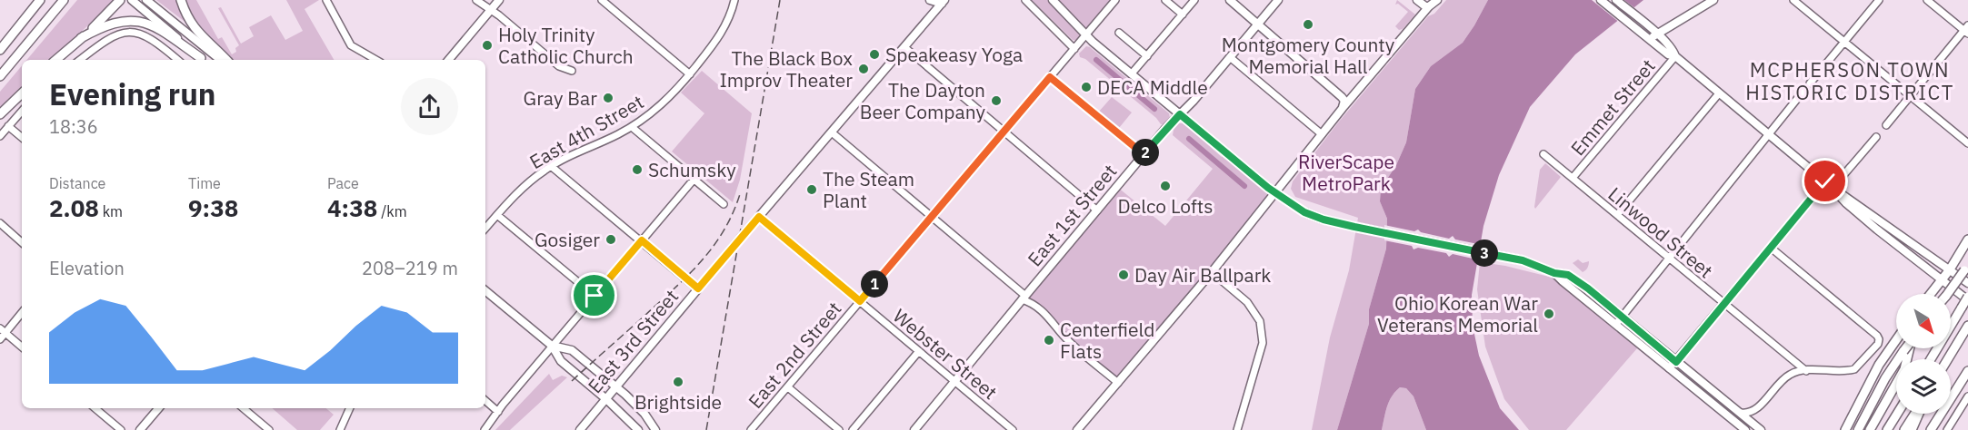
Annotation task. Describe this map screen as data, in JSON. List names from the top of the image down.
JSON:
{
  "streets": {
    "main road": ["East 1st Street", "East 3rd Street"],
    "street": [
      "Emmet Street",
      "East 4th Street",
      "Linwood Street",
      "Webster Street",
      "East 2nd Street"
    ]
  },
  "crossings": [
    ["Emmet Street", "Linwood Street"],
    ["East 1st Street", "Webster Street"],
    ["East 3rd Street", "Webster Street"],
    ["Webster Street", "East 2nd Street"]
  ],
  "districts": ["MCPHERSON TOWN HISTORIC DISTRICT"],
  "parks": ["RiverScape MetroPark"],
  "places": [
    "Montgomery County Memorial Hall",
    "Holy Trinity Catholic Church",
    "Speakeasy Yoga",
    "The Black Box Improv Theater",
    "DECA Middle",
    "Gray Bar",
    "The Dayton Beer Company",
    "Schumsky",
    "Delco Lofts",
    "The Steam Plant",
    "Gosiger",
    "Day Air Ballpark",
    "Ohio Korean War Veterans Memorial",
    "Centerfield Flats",
    "Brightside"
  ],
  "north": "bottom right",
  "page": {
    "heading": ["Evening run", "18:36"],
    "pins": ["2", "3", "1"],
    "stats": [
      ["Distance", "2.08 km"],
      ["Time", "9:38"],
      ["Pace", "4:38 /km"]
    ],
    "chart": ["Elevation", "208–219 m"]
  }
}
